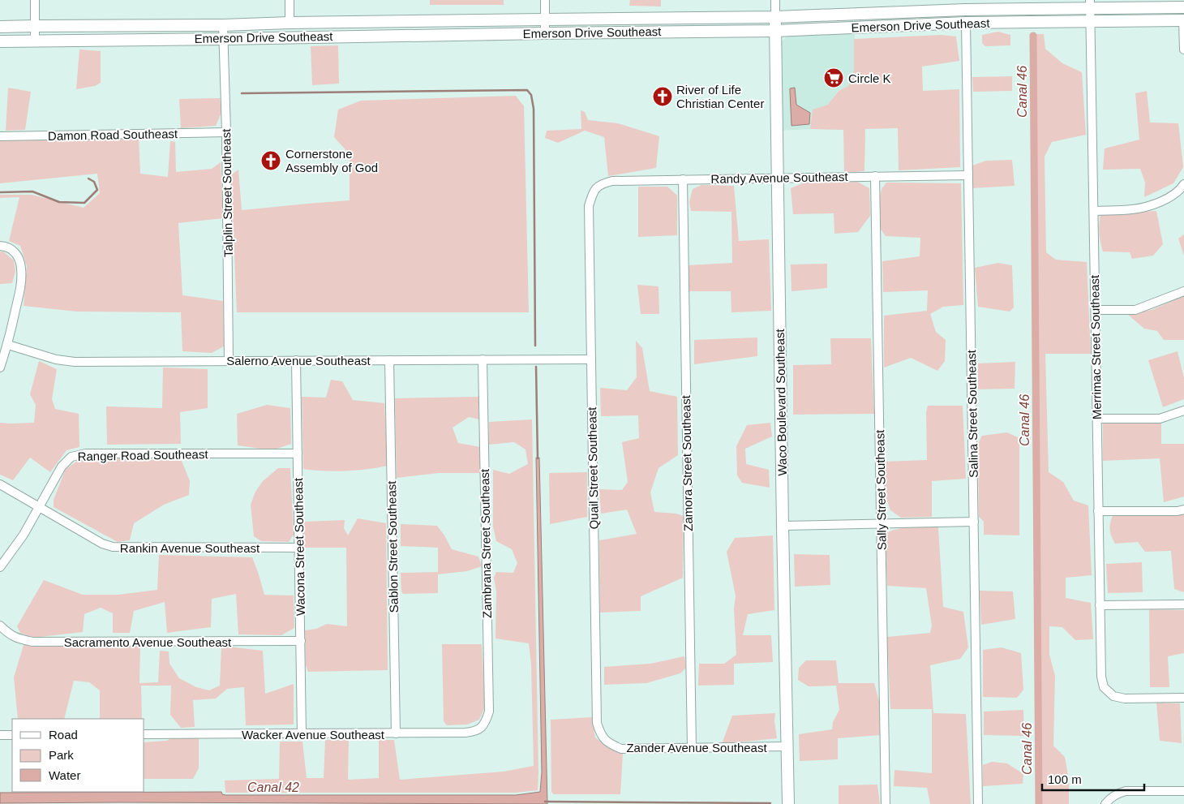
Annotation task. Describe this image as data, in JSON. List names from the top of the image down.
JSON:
{
  "streets": {
    "street": [
      "Emerson Drive Southeast",
      "Damon Road Southeast",
      "Randy Avenue Southeast",
      "Talplin Street Southeast",
      "Merrimac Street Southeast",
      "Salerno Avenue Southeast",
      "Waco Boulevard Southeast",
      "Salina Street Southeast",
      "Ranger Road Southeast",
      "Zamora Street Southeast",
      "Quail Street Southeast",
      "Sally Street Southeast",
      "Zambrana Street Southeast",
      "Wacona Street Southeast",
      "Sablon Street Southeast",
      "Rankin Avenue Southeast",
      "Sacramento Avenue Southeast",
      "Wacker Avenue Southeast",
      "Zander Avenue Southeast"
    ]
  },
  "crossings": [
    ["Emerson Drive Southeast", "Talplin Street Southeast"],
    ["Emerson Drive Southeast", "Merrimac Street Southeast"],
    ["Emerson Drive Southeast", "Waco Boulevard Southeast"],
    ["Emerson Drive Southeast", "Salina Street Southeast"],
    ["Damon Road Southeast", "Talplin Street Southeast"],
    ["Randy Avenue Southeast", "Waco Boulevard Southeast"],
    ["Randy Avenue Southeast", "Salina Street Southeast"],
    ["Randy Avenue Southeast", "Zamora Street Southeast"],
    ["Randy Avenue Southeast", "Quail Street Southeast"],
    ["Randy Avenue Southeast", "Sally Street Southeast"],
    ["Talplin Street Southeast", "Salerno Avenue Southeast"],
    ["Salerno Avenue Southeast", "Quail Street Southeast"],
    ["Salerno Avenue Southeast", "Zambrana Street Southeast"],
    ["Salerno Avenue Southeast", "Wacona Street Southeast"],
    ["Salerno Avenue Southeast", "Sablon Street Southeast"],
    ["Waco Boulevard Southeast", "Zander Avenue Southeast"],
    ["Ranger Road Southeast", "Wacona Street Southeast"],
    ["Ranger Road Southeast", "Rankin Avenue Southeast"],
    ["Zamora Street Southeast", "Zander Avenue Southeast"],
    ["Quail Street Southeast", "Zander Avenue Southeast"],
    ["Zambrana Street Southeast", "Wacker Avenue Southeast"],
    ["Wacona Street Southeast", "Rankin Avenue Southeast"],
    ["Wacona Street Southeast", "Sacramento Avenue Southeast"],
    ["Wacona Street Southeast", "Wacker Avenue Southeast"],
    ["Sablon Street Southeast", "Wacker Avenue Southeast"]
  ],
  "water": ["Canal 46", "Canal 42"],
  "places": {
    "supermarket": ["Circle K"],
    "church": ["River of Life Christian Center", "Cornerstone Assembly of God"]
  },
  "legend": ["Road", "Park", "Water"],
  "scale_bar": "100 m"
}
